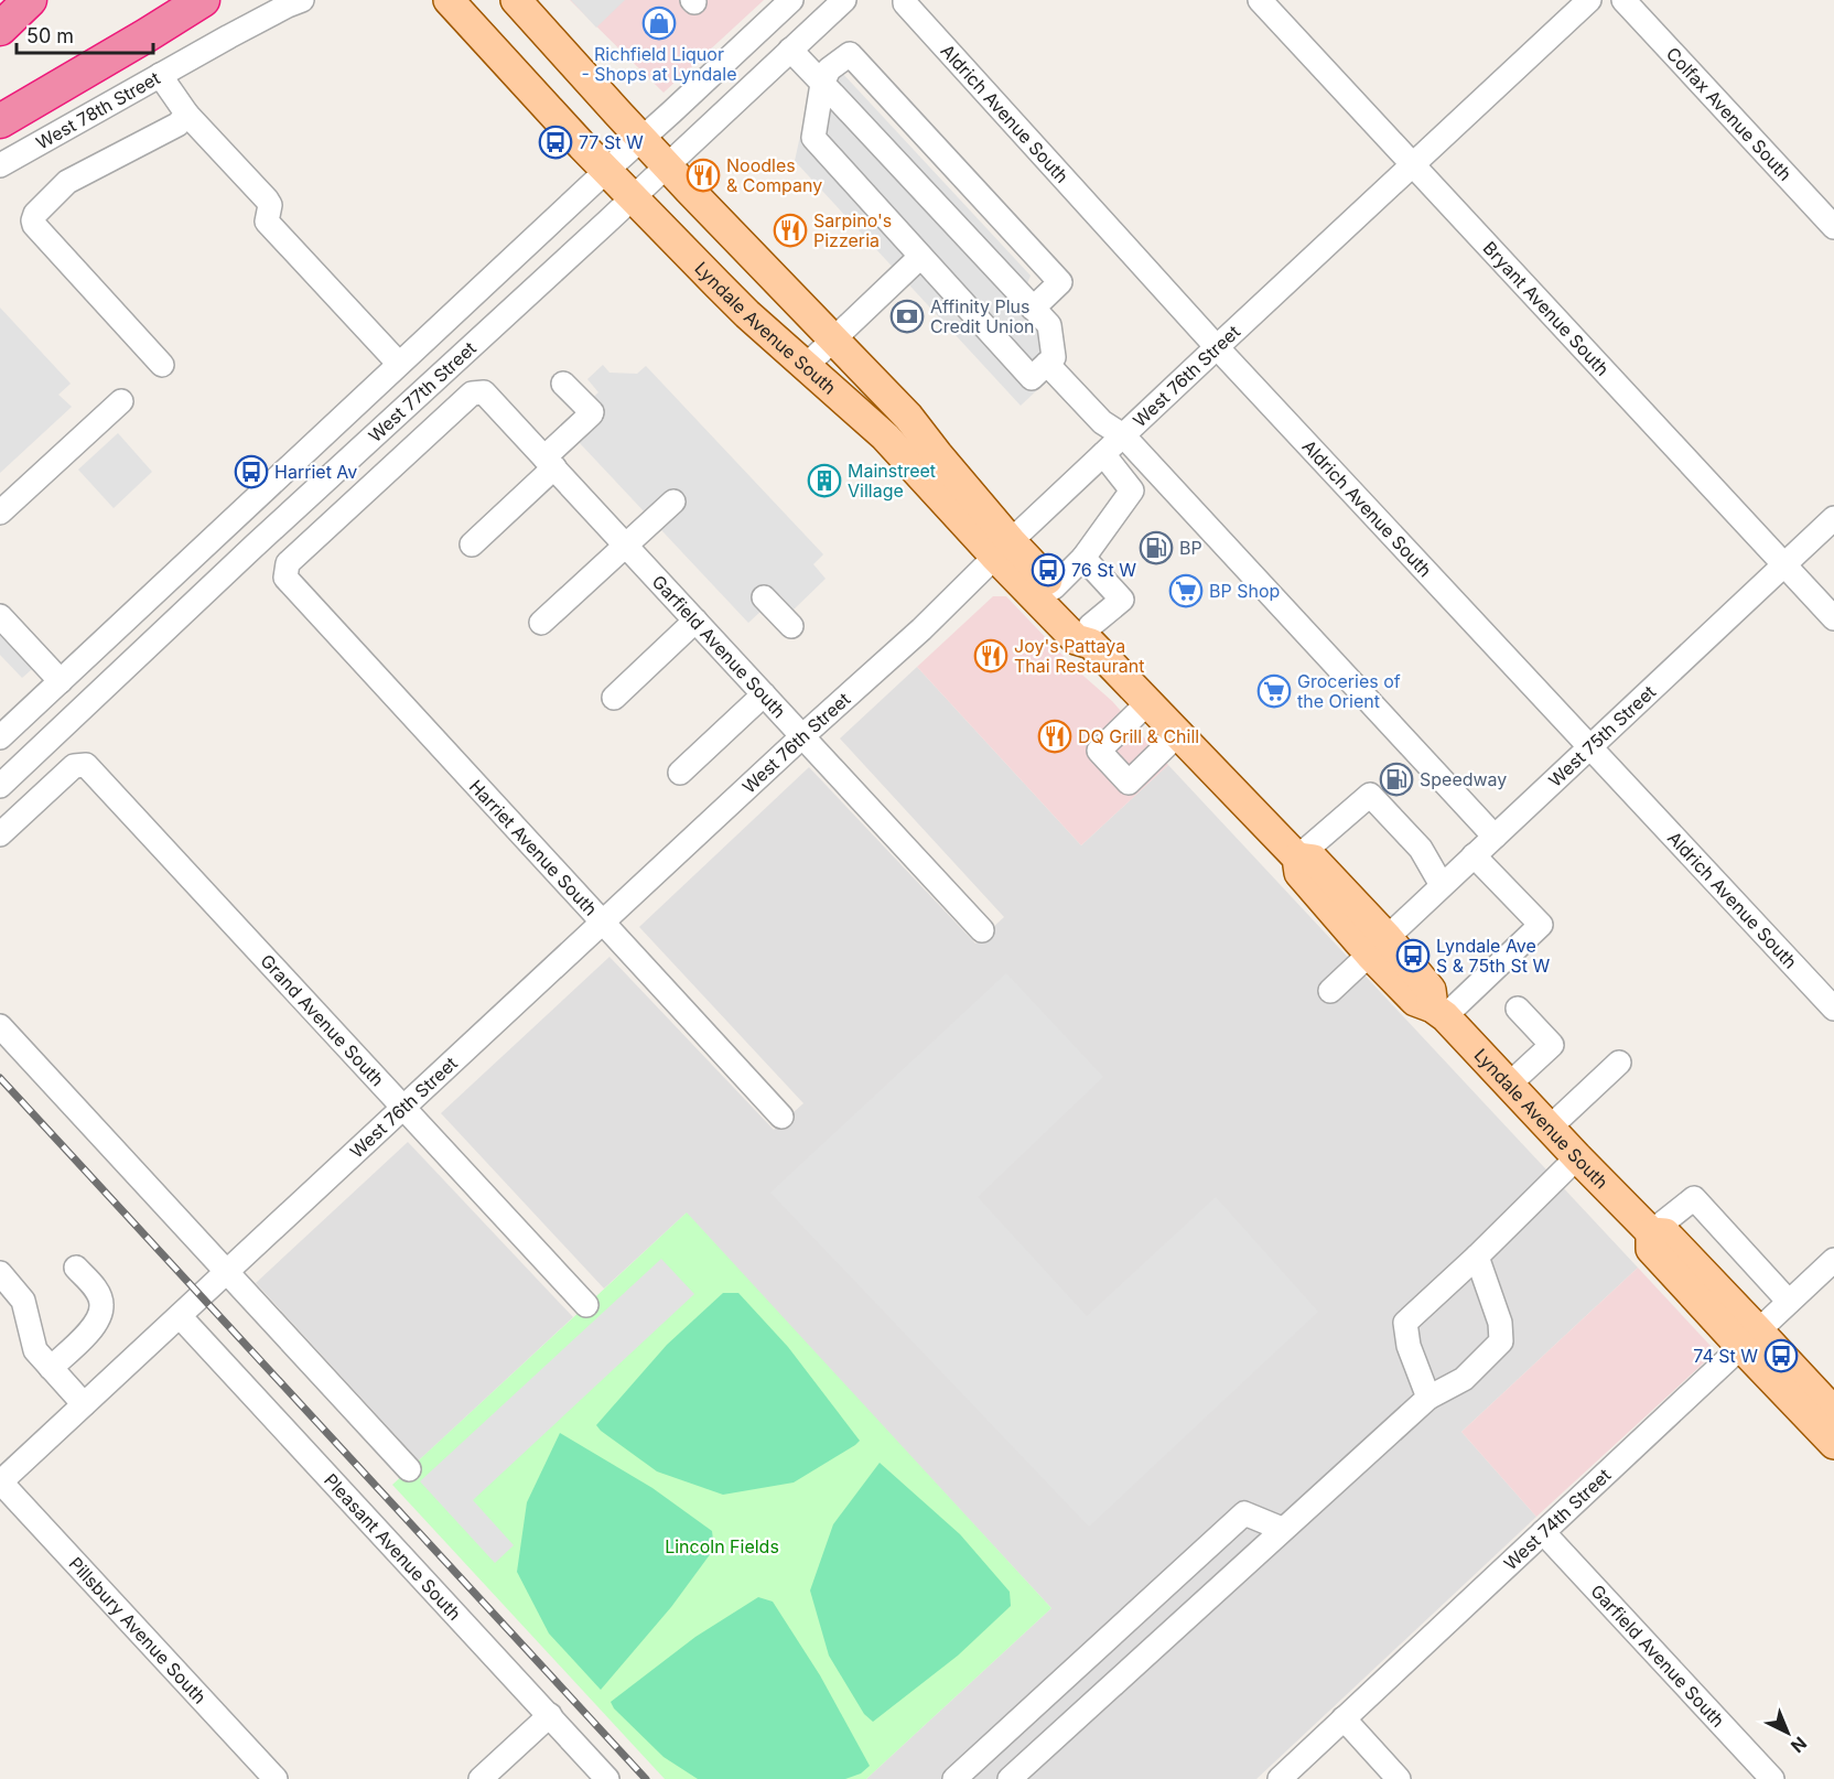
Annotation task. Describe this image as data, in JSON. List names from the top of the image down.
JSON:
{
  "streets": {
    "main road": ["Lyndale Avenue South"],
    "street": [
      "West 78th Street",
      "Aldrich Avenue South",
      "Colfax Avenue South",
      "Bryant Avenue South",
      "West 76th Street",
      "West 77th Street",
      "Garfield Avenue South",
      "West 75th Street",
      "Harriet Avenue South",
      "Grand Avenue South",
      "West 74th Street",
      "Pleasant Avenue South",
      "Pillsbury Avenue South"
    ]
  },
  "crossings": [
    ["Aldrich Avenue South", "West 76th Street"],
    ["Aldrich Avenue South", "West 75th Street"],
    ["Bryant Avenue South", "West 76th Street"],
    ["Bryant Avenue South", "West 75th Street"],
    ["Lyndale Avenue South", "West 76th Street"],
    ["Lyndale Avenue South", "West 77th Street"],
    ["Lyndale Avenue South", "West 75th Street"],
    ["Lyndale Avenue South", "West 74th Street"],
    ["West 76th Street", "Garfield Avenue South"],
    ["West 76th Street", "Harriet Avenue South"],
    ["West 76th Street", "Grand Avenue South"],
    ["West 76th Street", "Pleasant Avenue South"],
    ["West 76th Street", "Pillsbury Avenue South"],
    ["Garfield Avenue South", "Harriet Avenue South"],
    ["Garfield Avenue South", "West 74th Street"]
  ],
  "parks": ["Lincoln Fields"],
  "places": {
    "shop": ["Richfield Liquor - Shops at Lyndale"],
    "bus stop": [
      "77 St W",
      "Harriet Av",
      "76 St W",
      "Lyndale Ave S & 75th St W",
      "74 St W"
    ],
    "restaurant": [
      "Noodles & Company",
      "Sarpino's Pizzeria",
      "Joy's Pattaya Thai Restaurant",
      "DQ Grill & Chill"
    ],
    "bank": ["Affinity Plus Credit Union"],
    "building": ["Mainstreet Village"],
    "fuel station": ["BP", "Speedway"],
    "supermarket": ["BP Shop", "Groceries of the Orient"]
  },
  "scale_bar": "50 m",
  "north": "bottom right"
}
